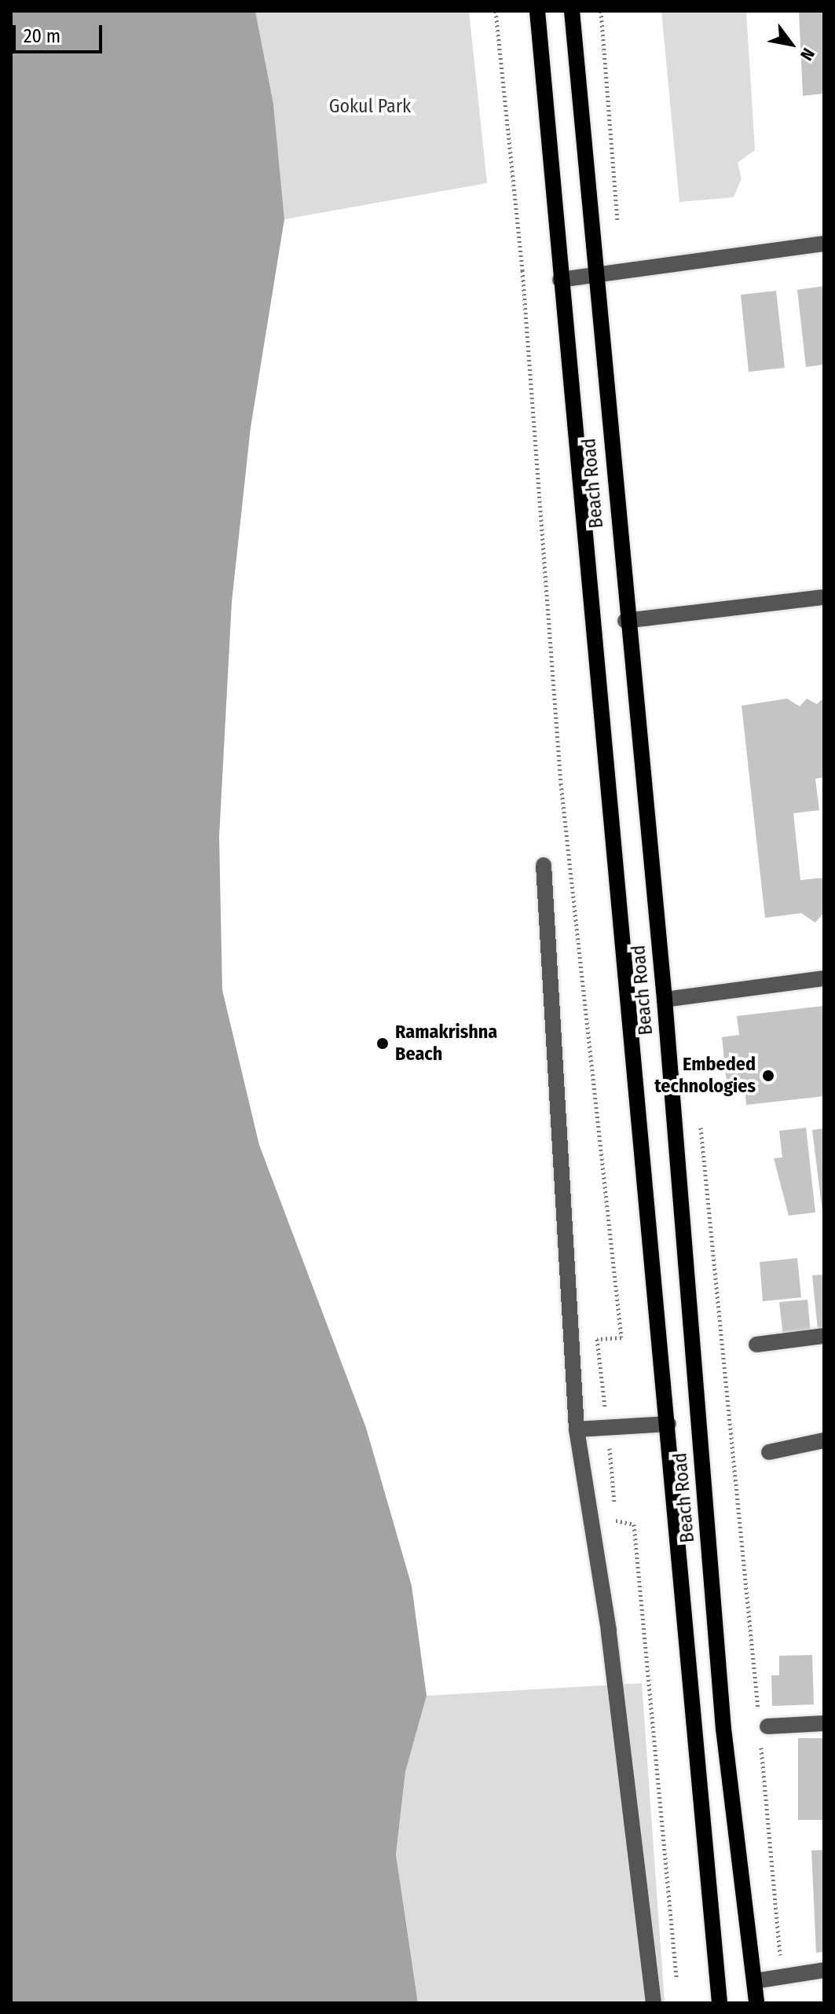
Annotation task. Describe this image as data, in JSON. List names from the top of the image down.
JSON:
{
  "streets": {
    "main road": ["Beach Road"]
  },
  "parks": ["Gokul Park"],
  "places": ["Ramakrishna Beach", "Embeded technologies"],
  "scale_bar": "20 m",
  "north": "bottom right"
}
